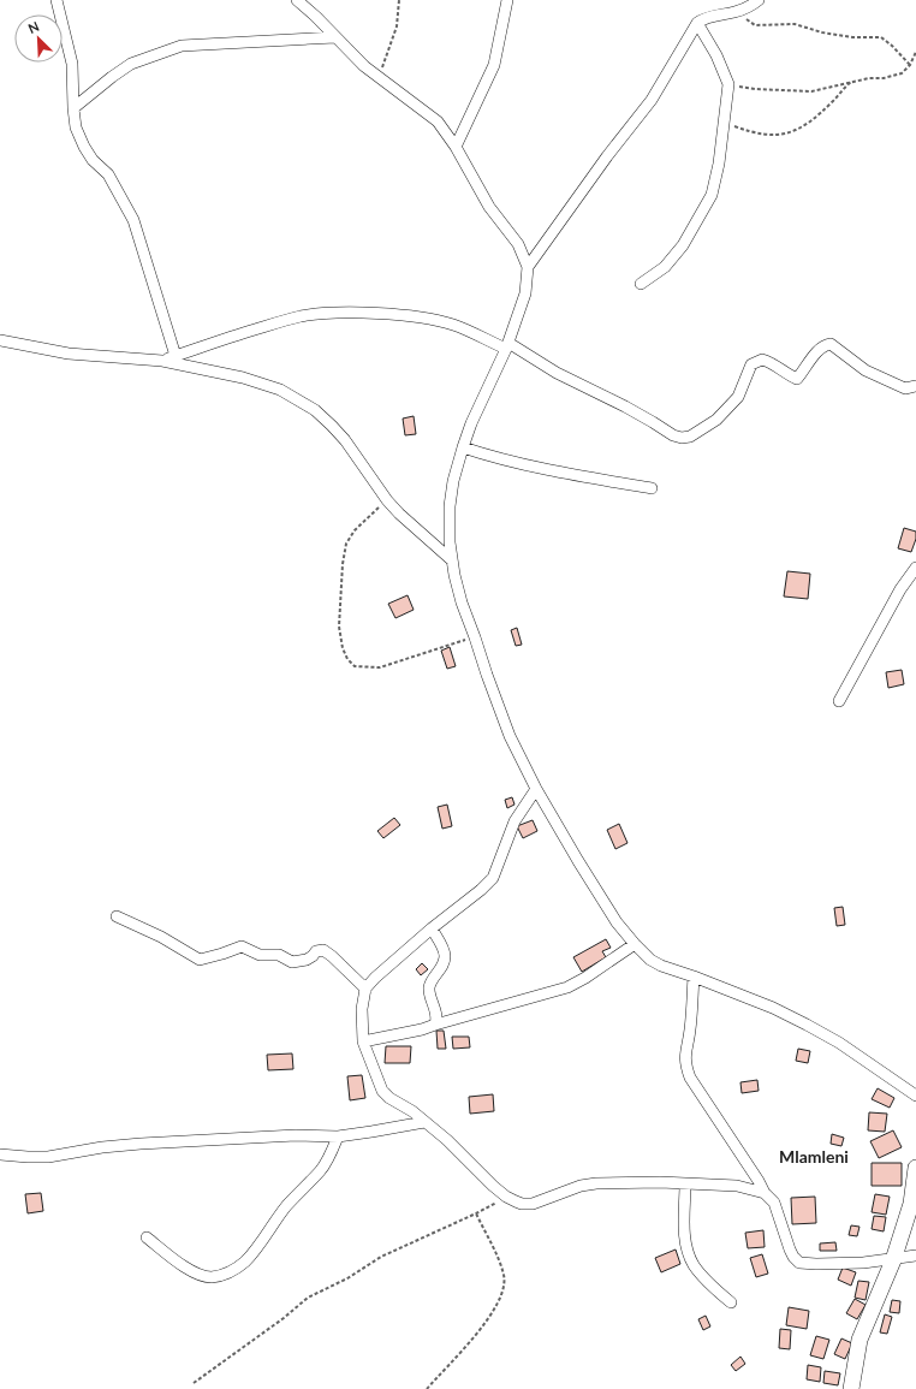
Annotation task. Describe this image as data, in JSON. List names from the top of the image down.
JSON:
{
  "districts": ["Mlamleni"],
  "north": "top left"
}
